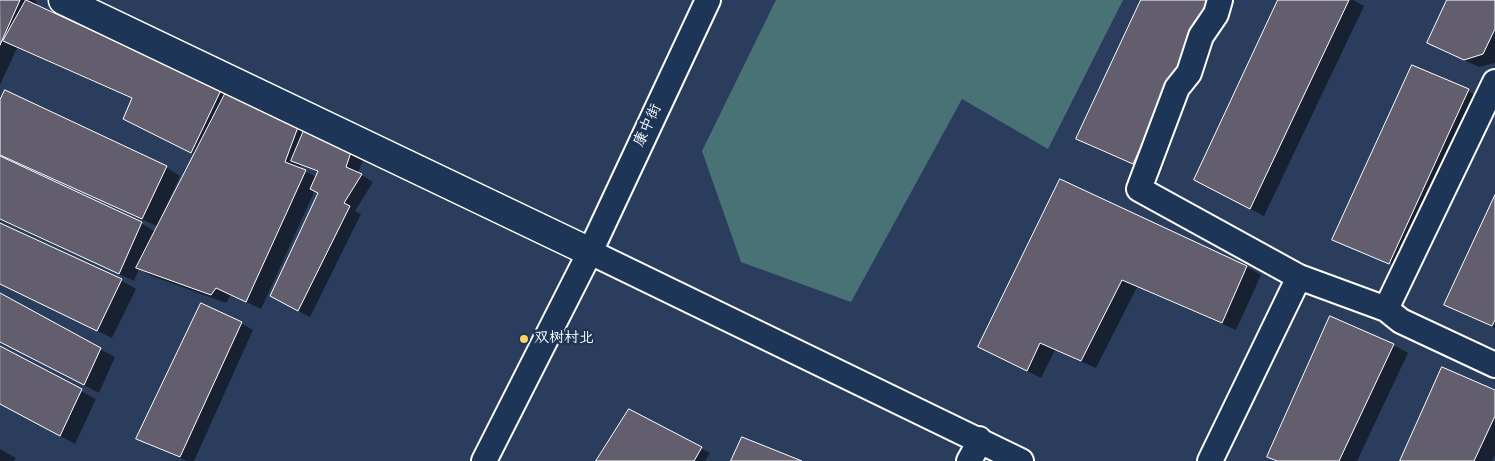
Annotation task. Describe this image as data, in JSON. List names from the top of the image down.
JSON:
{
  "streets": {
    "street": ["康中街"]
  },
  "places": ["双树村北"]
}
